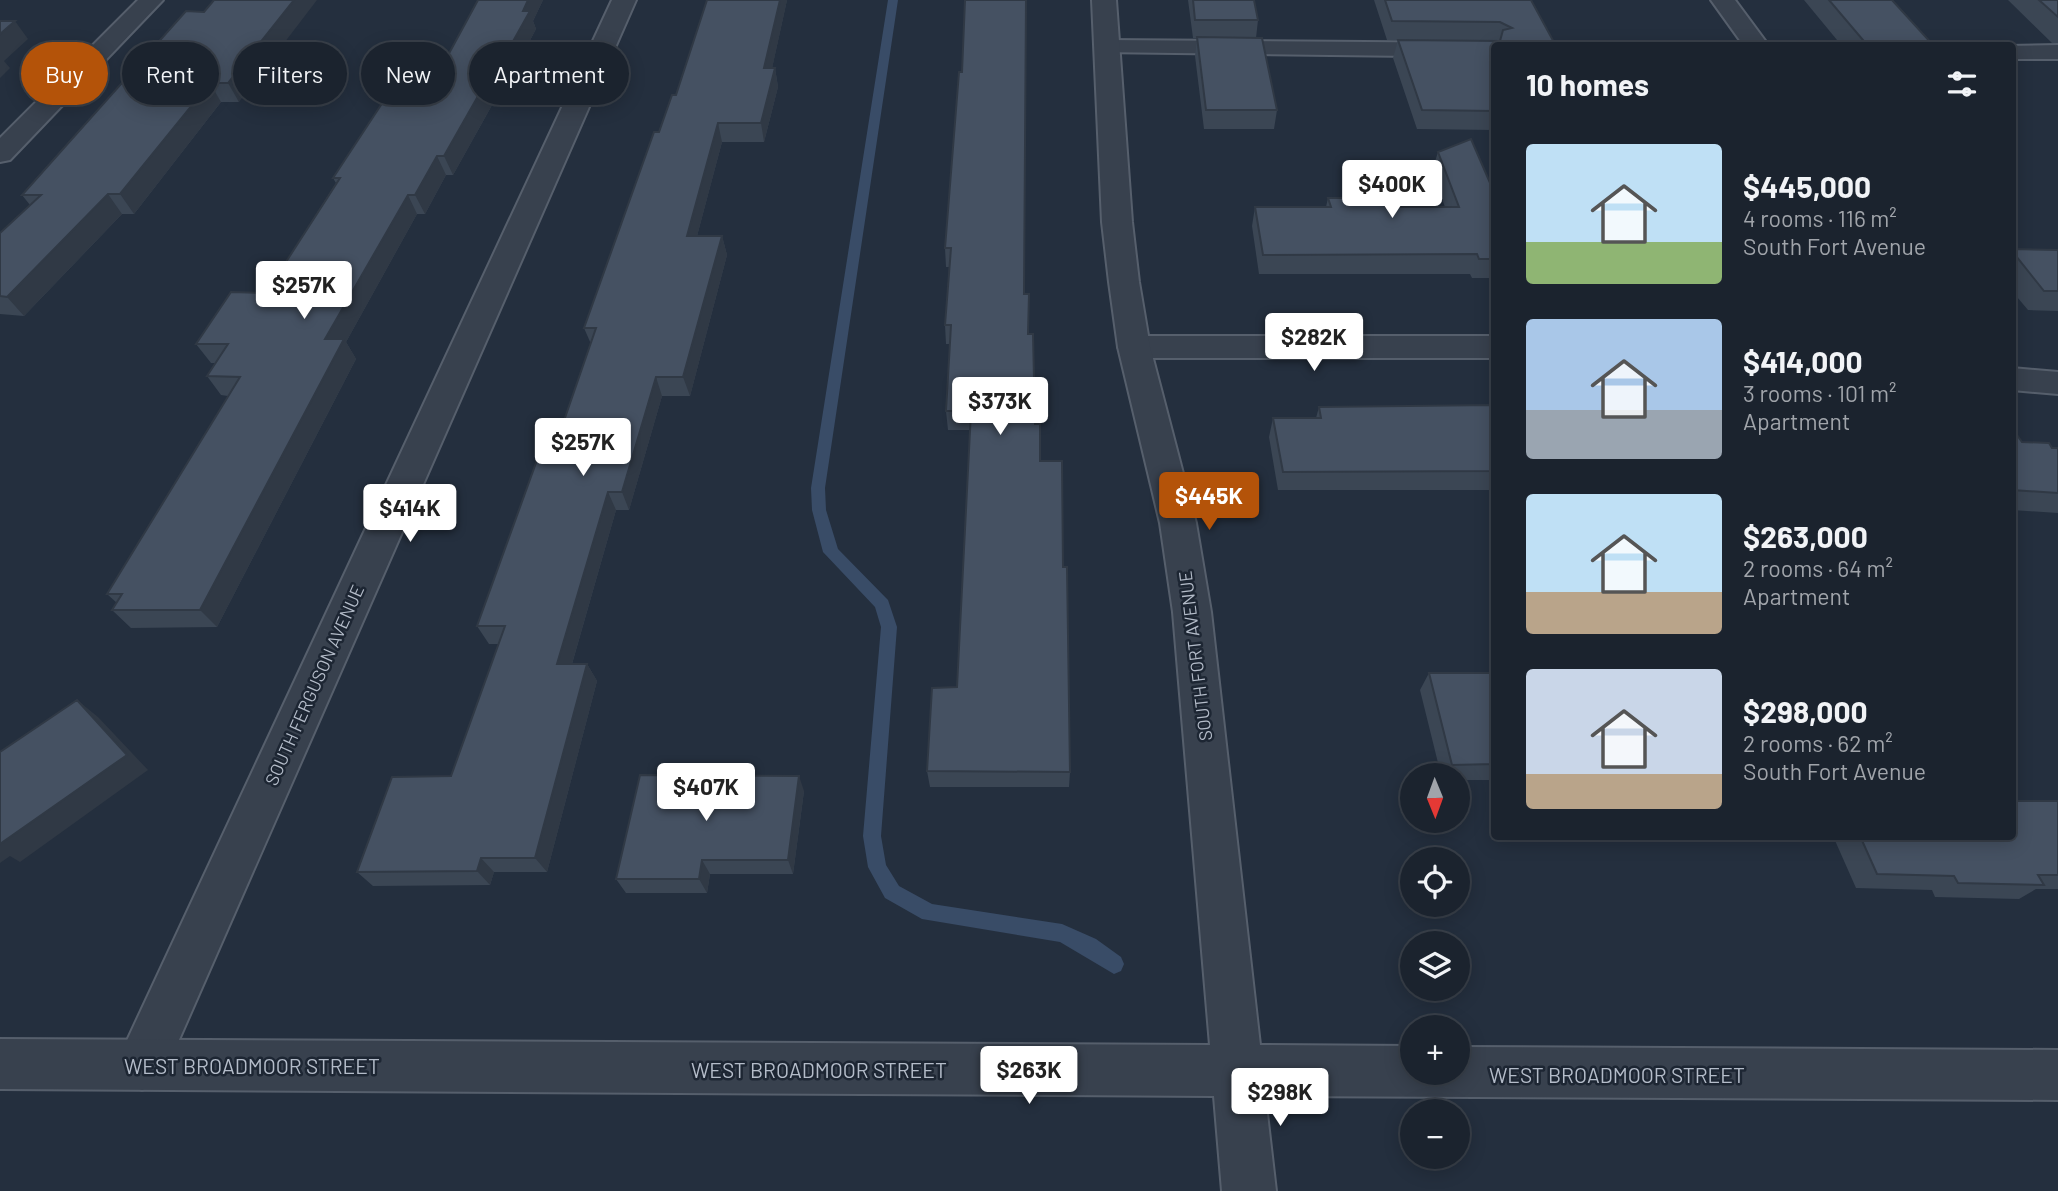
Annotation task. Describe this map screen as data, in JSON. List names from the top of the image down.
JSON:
{
  "streets": {
    "street": ["SOUTH FORT AVENUE", "SOUTH FERGUSON AVENUE", "WEST BROADMOOR STREET"]
  },
  "crossings": [
    ["SOUTH FORT AVENUE", "WEST BROADMOOR STREET"],
    ["SOUTH FERGUSON AVENUE", "WEST BROADMOOR STREET"]
  ],
  "north": "bottom",
  "page": {
    "chip": [
      "Buy",
      "Rent",
      "Filters",
      "New",
      "Apartment"
    ],
    "heading": "10 homes",
    "list": [
      {
        "name": "$445,000",
        "note": "4 rooms · 116 m² · South Fort Avenue"
      },
      {
        "name": "$414,000",
        "note": "3 rooms · 101 m² · Apartment"
      },
      {
        "name": "$263,000",
        "note": "2 rooms · 64 m² · Apartment"
      },
      {
        "name": "$298,000",
        "note": "2 rooms · 62 m² · South Fort Avenue"
      }
    ],
    "price": [
      "$400K",
      "$257K",
      "$282K",
      "$373K",
      "$257K",
      "$445K",
      "$414K",
      "$407K",
      "$263K",
      "$298K"
    ],
    "map_buttons": ["+", "−"]
  }
}
